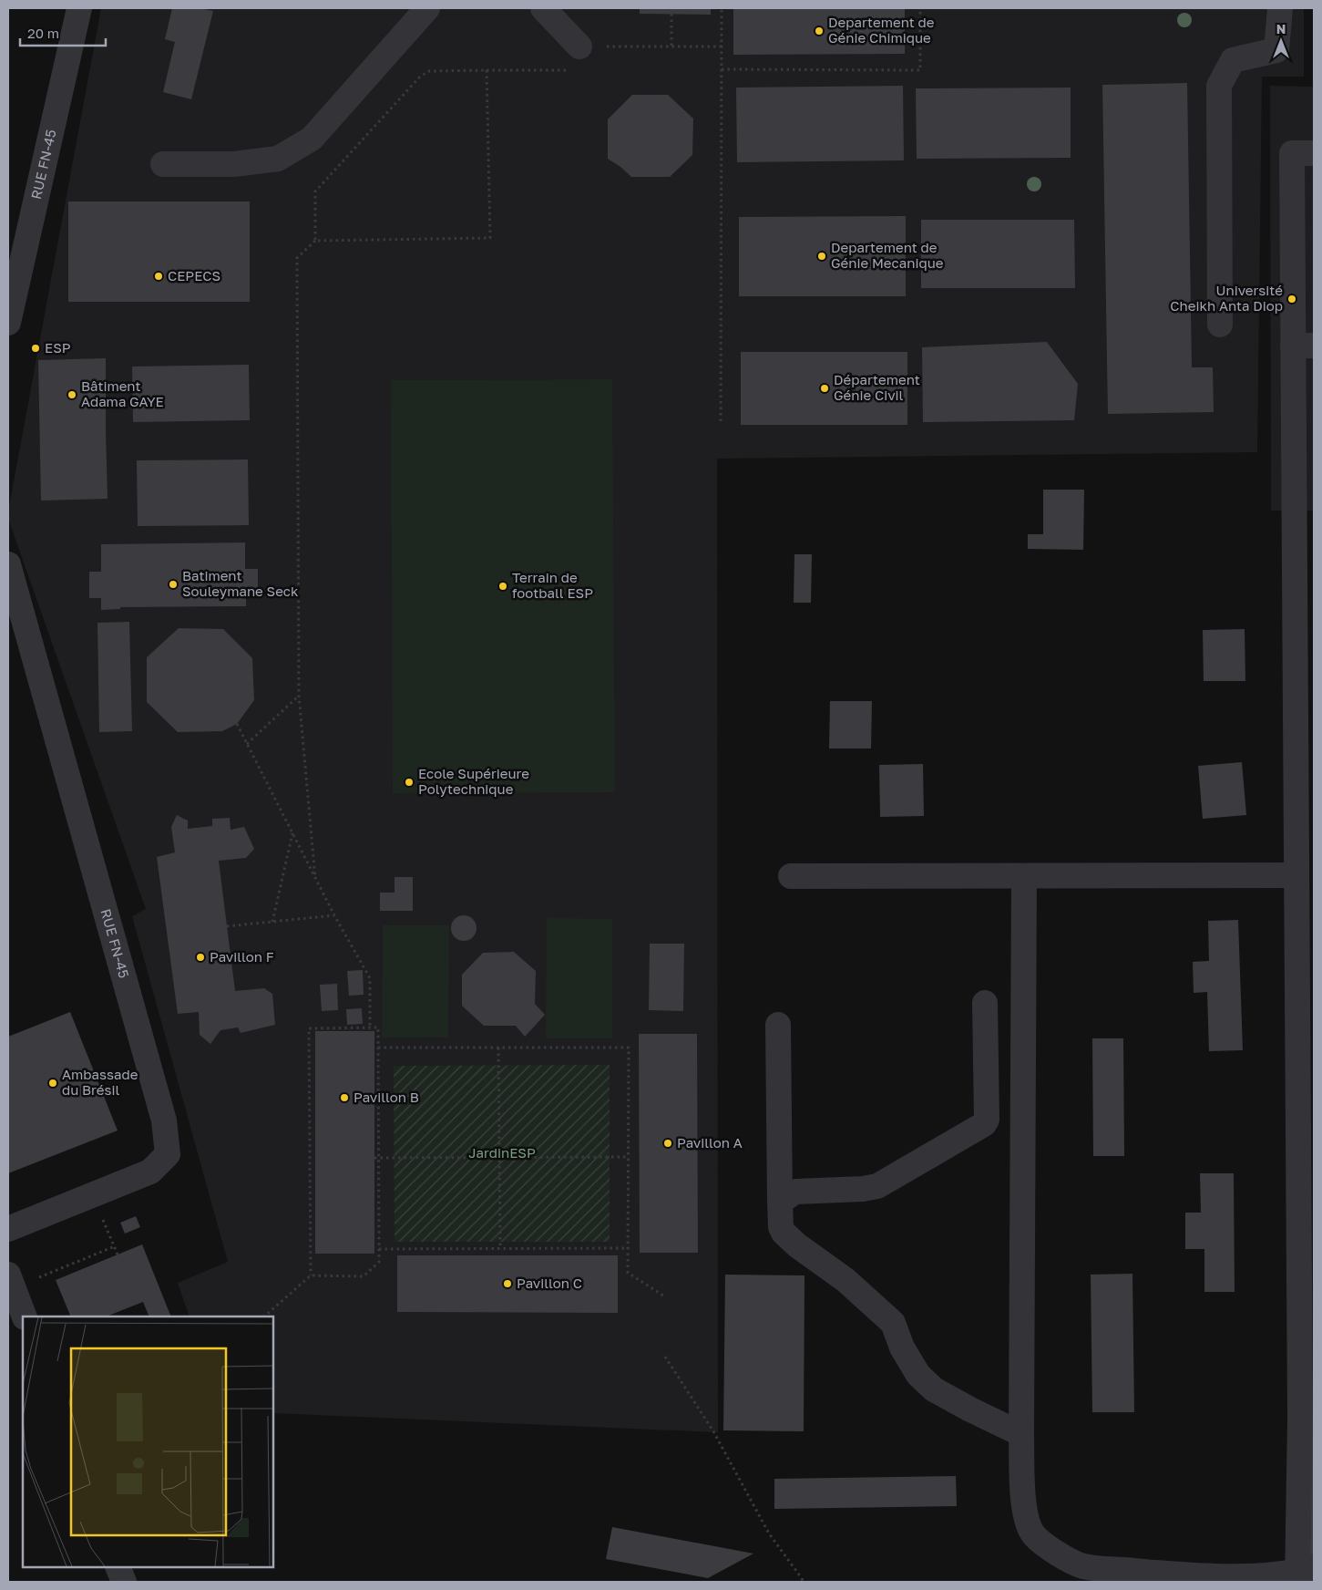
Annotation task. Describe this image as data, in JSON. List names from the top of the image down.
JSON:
{
  "streets": {
    "street": ["RUE FN-45"]
  },
  "parks": ["JardinESP"],
  "places": [
    "Departement de Génie Chimique",
    "Departement de Génie Mecanique",
    "CEPECS",
    "Université Cheikh Anta Diop",
    "ESP",
    "Département Génie Civil",
    "Bâtiment Adama GAYE",
    "Batiment Souleymane Seck",
    "Terrain de football ESP",
    "Ecole Supérieure Polytechnique",
    "Pavillon F",
    "Ambassade du Brésil",
    "Pavillon B",
    "Pavillon A",
    "Pavillon C"
  ],
  "scale_bar": "20 m",
  "north": "top"
}
